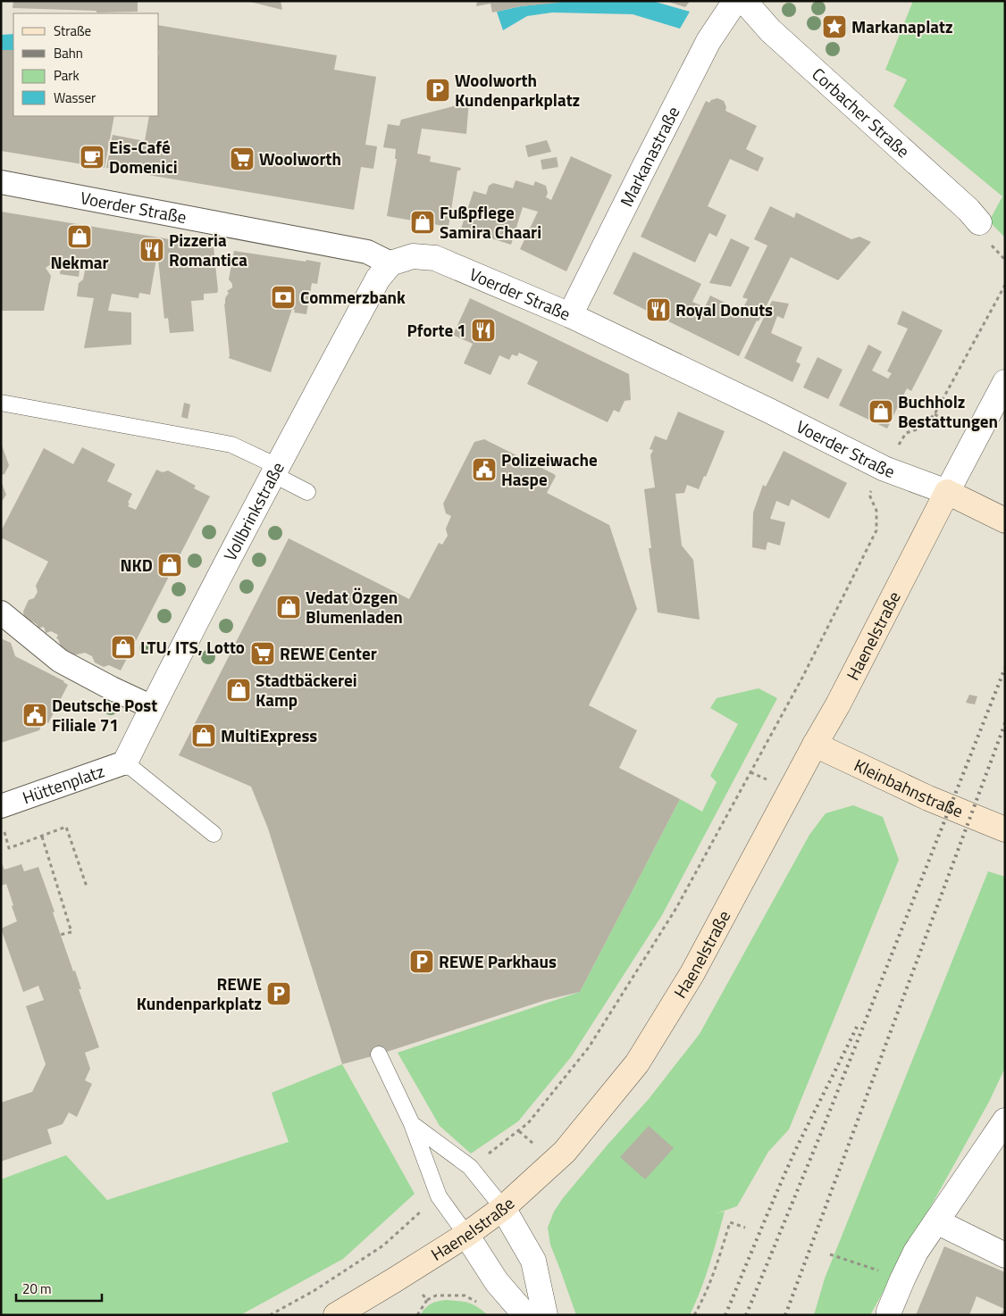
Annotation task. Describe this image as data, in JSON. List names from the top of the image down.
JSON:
{
  "streets": {
    "main road": ["Voerder Straße", "Haenelstraße", "Kleinbahnstraße"],
    "street": [
      "Corbacher Straße",
      "Markanastraße",
      "Vollbrinkstraße",
      "Hüttenplatz"
    ]
  },
  "crossings": [
    ["Markanastraße", "Voerder Straße"],
    ["Voerder Straße", "Vollbrinkstraße"],
    ["Voerder Straße", "Haenelstraße"],
    ["Vollbrinkstraße", "Hüttenplatz"],
    ["Haenelstraße", "Kleinbahnstraße"]
  ],
  "places": {
    "place": ["Markanaplatz"],
    "parking": ["Woolworth Kundenparkplatz", "REWE Parkhaus", "REWE Kundenparkplatz"],
    "cafe": ["Eis-Café Domenici"],
    "supermarket": ["Woolworth", "REWE Center"],
    "shop": [
      "Fußpflege Samira Chaari",
      "Nekmar",
      "Buchholz Bestattungen",
      "NKD",
      "Vedat Özgen Blumenladen",
      "LTU, ITS, Lotto",
      "Stadtbäckerei Kamp",
      "MultiExpress"
    ],
    "restaurant": ["Pizzeria Romantica", "Royal Donuts", "Pforte 1"],
    "bank": ["Commerzbank"],
    "public building": ["Polizeiwache Haspe", "Deutsche Post Filiale 71"]
  },
  "legend": [
    "Straße",
    "Bahn",
    "Park",
    "Wasser"
  ],
  "scale_bar": "20 m"
}
